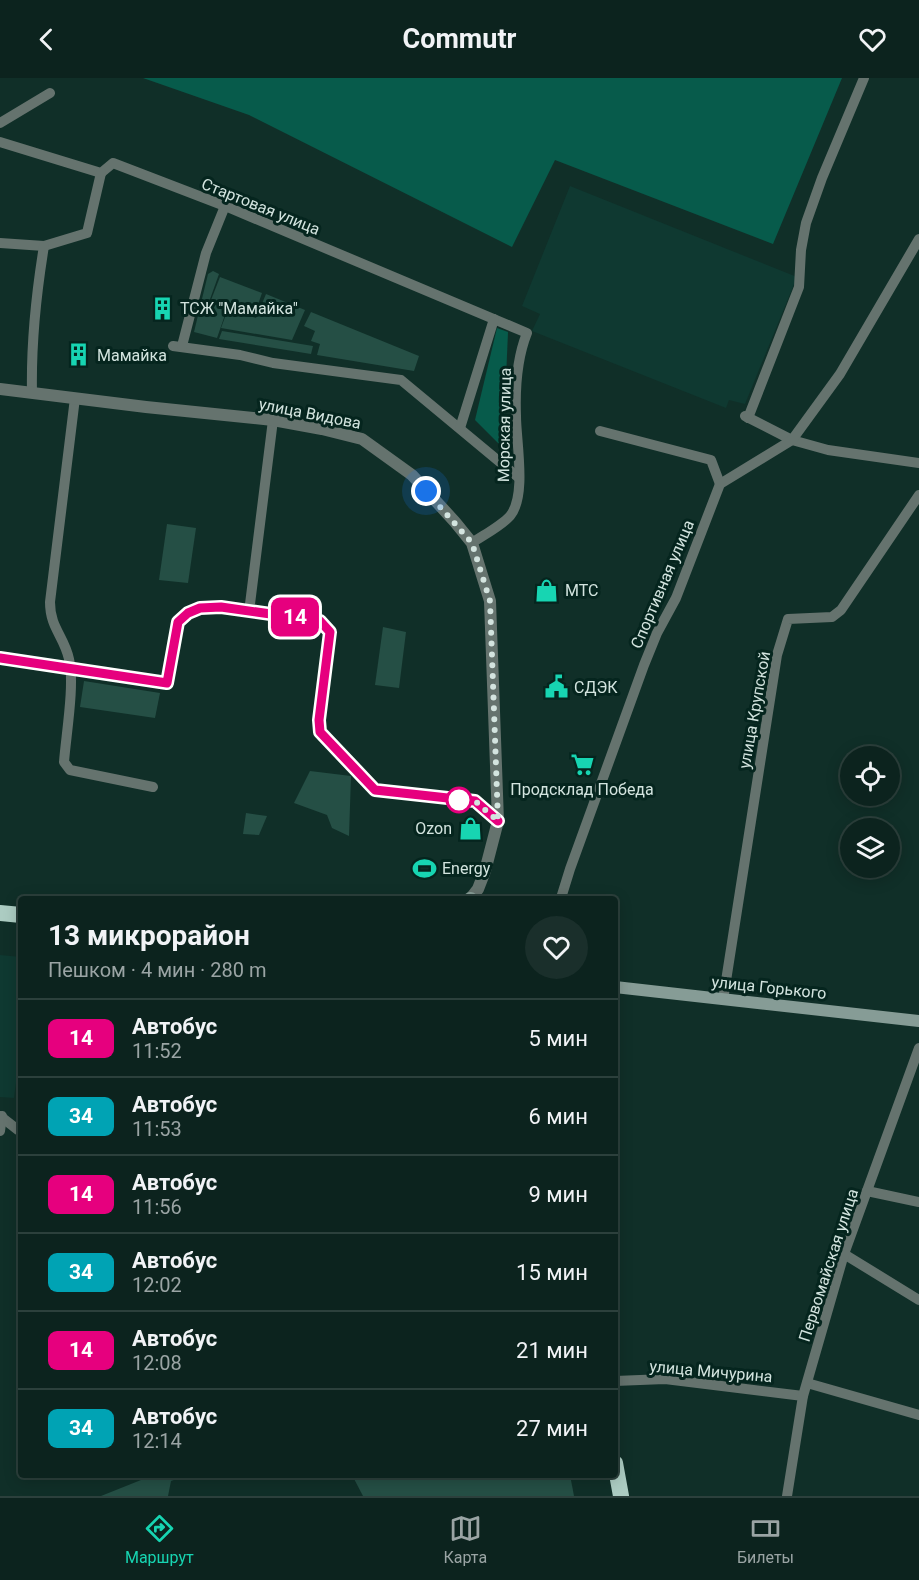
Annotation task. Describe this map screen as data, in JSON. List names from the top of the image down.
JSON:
{
  "streets": {
    "main road": ["улица Горького"],
    "street": [
      "Стартовая улица",
      "улица Видова",
      "Морская улица",
      "Спортивная улица",
      "улица Крупской",
      "Первомайская улица",
      "улица Мичурина"
    ]
  },
  "crossings": [
    ["Стартовая улица", "Морская улица"],
    ["улица Видова", "Морская улица"],
    ["улица Крупской", "улица Горького"],
    ["Первомайская улица", "улица Мичурина"]
  ],
  "places": {
    "building": ["ТСЖ \"Мамайка\"", "Мамайка"],
    "shop": ["МТС", "Ozon"],
    "public building": ["СДЭК"],
    "supermarket": ["Продсклад Победа"],
    "sports": ["Energy"]
  },
  "lines": ["bus line 14"],
  "page": {
    "header": "Commutr",
    "on_map": "14",
    "heading": ["13 микрорайон", "Пешком · 4 мин · 280 m"],
    "list": [
      {
        "mark": "14",
        "name": "Автобус",
        "note": "11:52",
        "value": "5 мин"
      },
      {
        "mark": "34",
        "name": "Автобус",
        "note": "11:53",
        "value": "6 мин"
      },
      {
        "mark": "14",
        "name": "Автобус",
        "note": "11:56",
        "value": "9 мин"
      },
      {
        "mark": "34",
        "name": "Автобус",
        "note": "12:02",
        "value": "15 мин"
      },
      {
        "mark": "14",
        "name": "Автобус",
        "note": "12:08",
        "value": "21 мин"
      },
      {
        "mark": "34",
        "name": "Автобус",
        "note": "12:14",
        "value": "27 мин"
      }
    ],
    "tabs": ["Маршрут", "Карта", "Билеты"]
  }
}
